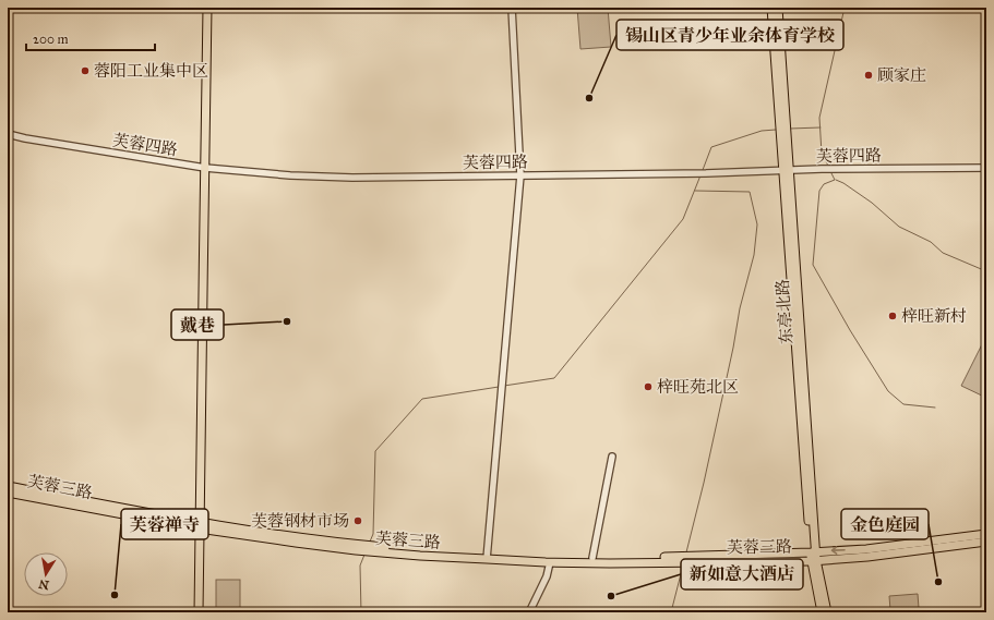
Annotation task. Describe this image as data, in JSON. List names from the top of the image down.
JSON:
{
  "streets": {
    "main road": ["东亭北路", "芙蓉三路"],
    "street": ["芙蓉四路"]
  },
  "crossings": [
    ["芙蓉四路", "东亭北路"],
    ["东亭北路", "芙蓉三路"]
  ],
  "places": [
    "蓉阳工业集中区",
    "顾家庄",
    "锡山区青少年业余体育学校",
    "梓旺新村",
    "戴巷",
    "梓旺苑北区",
    "芙蓉钢材市场",
    "金色庭园",
    "芙蓉禅寺",
    "新如意大酒店"
  ],
  "scale_bar": "200 m",
  "north": "bottom"
}
